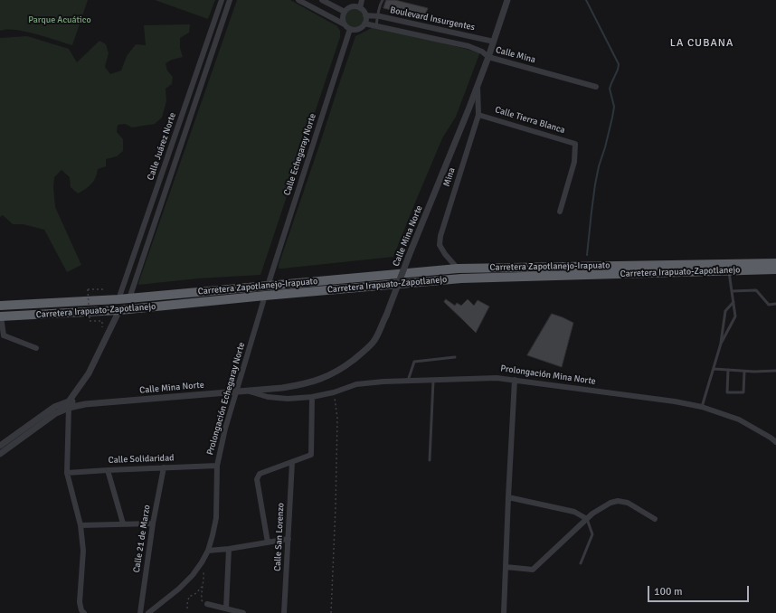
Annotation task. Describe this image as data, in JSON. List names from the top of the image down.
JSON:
{
  "streets": {
    "highway": ["Carretera Zapotlanejo-Irapuato", "Carretera Irapuato-Zapotlanejo"],
    "street": [
      "Boulevard Insurgentes",
      "Calle Mina",
      "Calle Tierra Blanca",
      "Calle Juárez Norte",
      "Calle Echegaray Norte",
      "Mina",
      "Calle Mina Norte",
      "Prolongación Mina Norte",
      "Prolongación Echegaray Norte",
      "Calle Solidaridad",
      "Calle San Lorenzo",
      "Calle 21 de Marzo"
    ]
  },
  "crossings": [
    ["Boulevard Insurgentes", "Calle Mina"],
    ["Boulevard Insurgentes", "Calle Echegaray Norte"],
    ["Boulevard Insurgentes", "Calle Mina Norte"],
    ["Calle Mina", "Calle Mina Norte"],
    ["Calle Tierra Blanca", "Mina"],
    ["Calle Juárez Norte", "Carretera Zapotlanejo-Irapuato"],
    ["Calle Echegaray Norte", "Carretera Zapotlanejo-Irapuato"],
    ["Mina", "Calle Mina Norte"],
    ["Mina", "Carretera Zapotlanejo-Irapuato"],
    ["Calle Mina Norte", "Prolongación Mina Norte"],
    ["Calle Mina Norte", "Prolongación Echegaray Norte"],
    ["Carretera Irapuato-Zapotlanejo", "Prolongación Echegaray Norte"],
    ["Prolongación Echegaray Norte", "Calle Solidaridad"],
    ["Calle Solidaridad", "Calle 21 de Marzo"]
  ],
  "districts": ["LA CUBANA"],
  "parks": ["Parque Acuático"],
  "scale_bar": "100 m"
}
